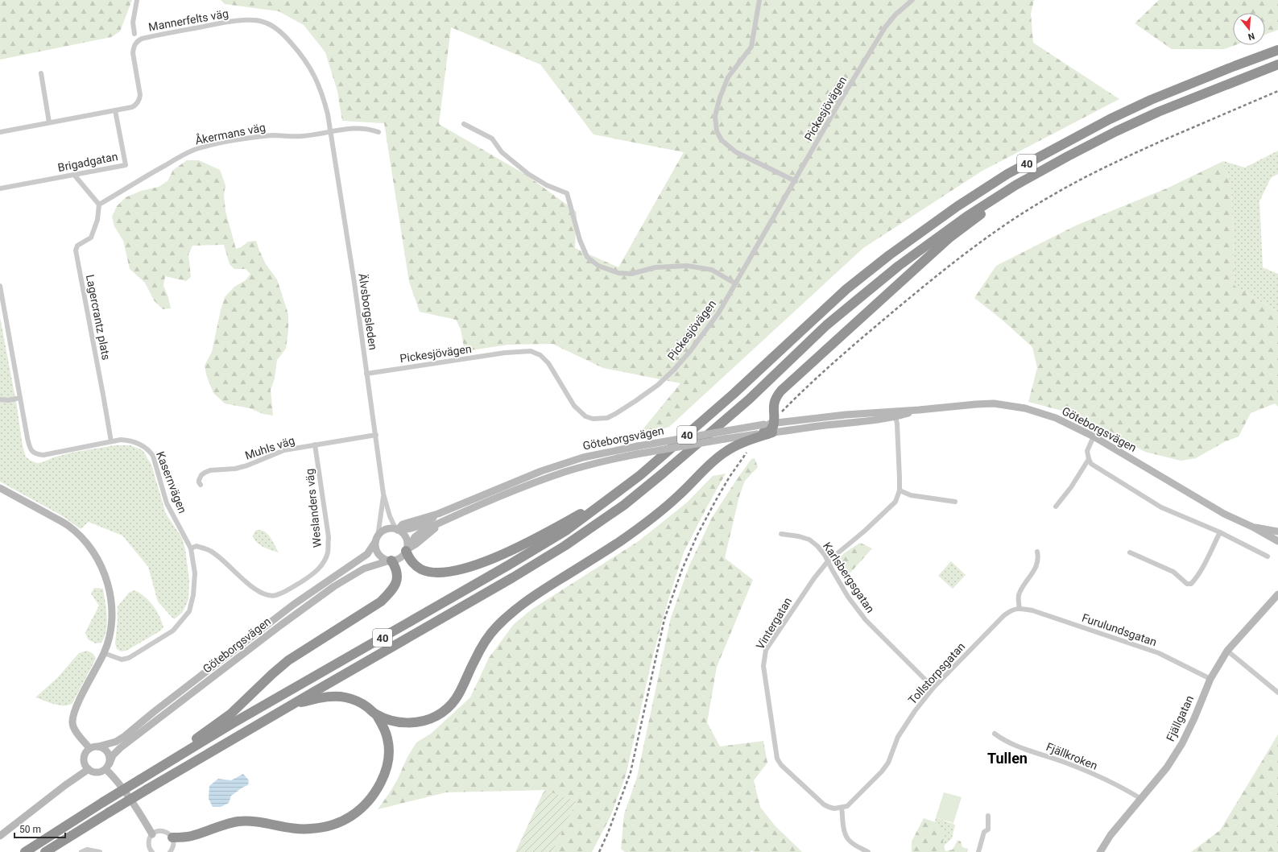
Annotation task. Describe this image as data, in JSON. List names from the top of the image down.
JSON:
{
  "streets": {
    "highway": ["40"],
    "main road": ["Göteborgsvägen", "Fjällgatan"],
    "street": [
      "Mannerfelts väg",
      "Pickesjövägen",
      "Åkermans väg",
      "Brigadgatan",
      "Älvsborgsleden",
      "Lagercrantz plats",
      "Muhls väg",
      "Kasernvägen",
      "Weslanders väg",
      "Karlsbergsgatan",
      "Vintergatan",
      "Furulundsgatan",
      "Tollstorpsgatan",
      "Fjällkroken"
    ]
  },
  "crossings": [
    ["Mannerfelts väg", "Åkermans väg"],
    ["Mannerfelts väg", "Brigadgatan"],
    ["Mannerfelts väg", "Älvsborgsleden"],
    ["Pickesjövägen", "Älvsborgsleden"],
    ["Åkermans väg", "Älvsborgsleden"],
    ["Åkermans väg", "Lagercrantz plats"],
    ["Älvsborgsleden", "Göteborgsvägen"],
    ["Älvsborgsleden", "Muhls väg"],
    ["Lagercrantz plats", "Kasernvägen"],
    ["Göteborgsvägen", "Vintergatan"],
    ["Muhls väg", "Weslanders väg"],
    ["Kasernvägen", "Weslanders väg"],
    ["Karlsbergsgatan", "Vintergatan"],
    ["Karlsbergsgatan", "Tollstorpsgatan"],
    ["Vintergatan", "Tollstorpsgatan"],
    ["Furulundsgatan", "Tollstorpsgatan"],
    ["Furulundsgatan", "Fjällgatan"],
    ["Fjällgatan", "Fjällkroken"]
  ],
  "districts": ["Tullen"],
  "scale_bar": "50 m",
  "north": "bottom"
}
